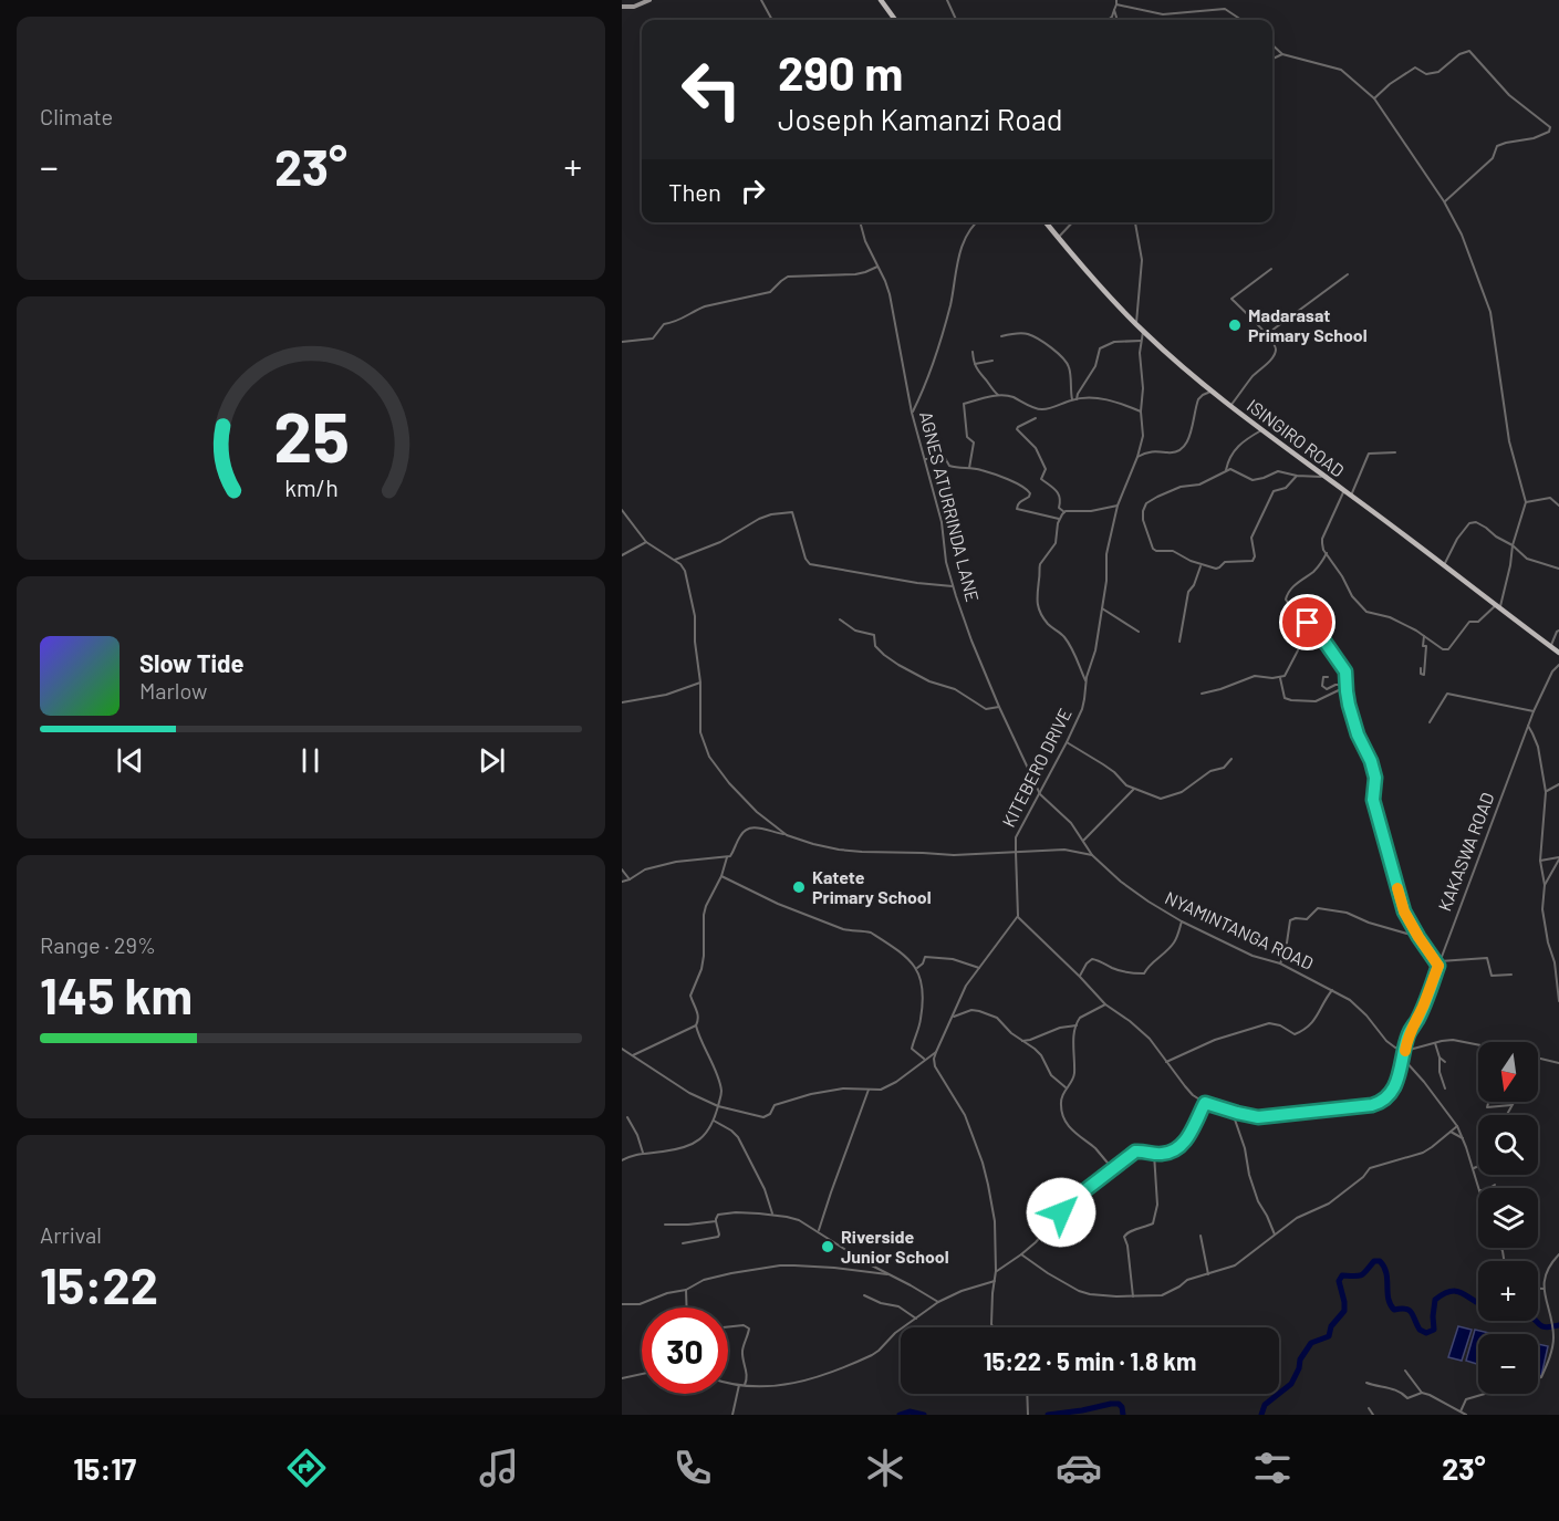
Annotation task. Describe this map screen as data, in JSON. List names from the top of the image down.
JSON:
{
  "streets": {
    "main road": ["ISINGIRO ROAD"],
    "street": [
      "AGNES ATURRINDA LANE",
      "KITEBERO DRIVE",
      "KAKASWA ROAD",
      "NYAMINTANGA ROAD"
    ]
  },
  "crossings": [
    ["ISINGIRO ROAD", "KITEBERO DRIVE"],
    ["AGNES ATURRINDA LANE", "KITEBERO DRIVE"],
    ["AGNES ATURRINDA LANE", "NYAMINTANGA ROAD"],
    ["KAKASWA ROAD", "NYAMINTANGA ROAD"]
  ],
  "places": ["Madarasat Primary School", "Katete Primary School", "Riverside Junior School"],
  "north": "bottom",
  "page": {
    "tile": [
      "Climate",
      ["Range · 29%", "145 km"],
      ["Arrival", "15:22"]
    ],
    "turn": ["290 m", "Joseph Kamanzi Road"],
    "heat": ["−", "23°", "+"],
    "then": "Then",
    "song": ["Slow Tide", "Marlow"],
    "map_buttons": ["+", "−"],
    "limit": "30",
    "trip": "15:22 · 5 min · 1.8 km",
    "tabs": ["15:17", "23°"],
    "gauge": ["25", "km/h"]
  }
}
